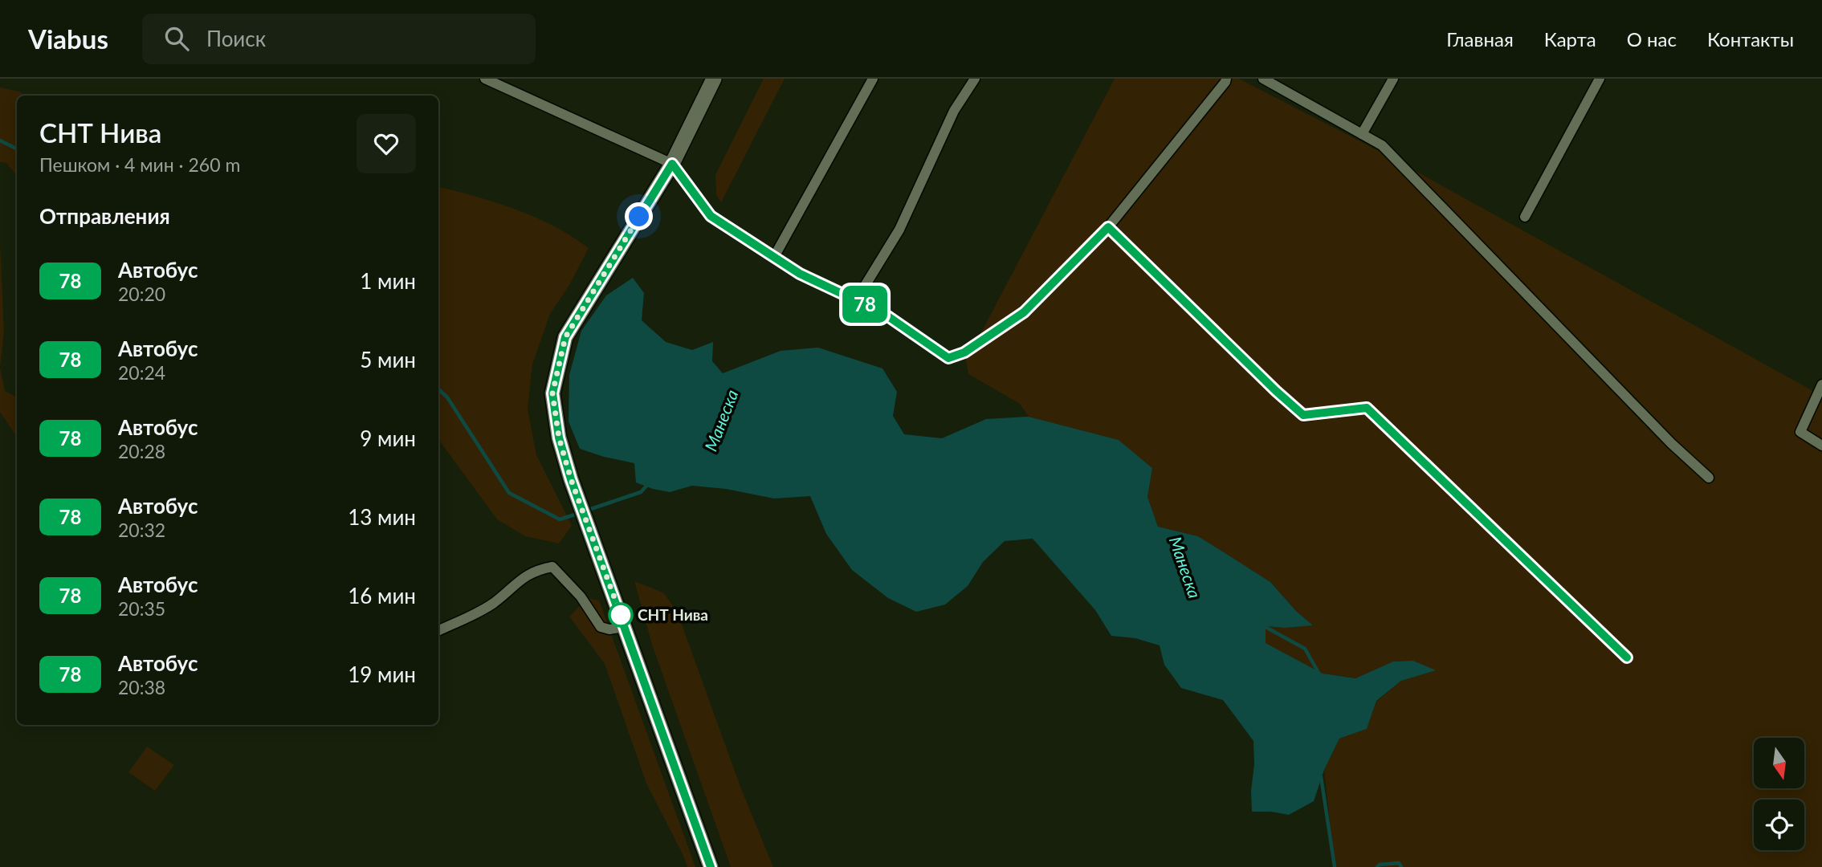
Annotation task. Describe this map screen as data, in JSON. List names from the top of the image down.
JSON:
{
  "water": ["Манеска"],
  "places": ["СНТ Нива"],
  "lines": ["bus line 78"],
  "north": "bottom",
  "page": {
    "header": "Viabus",
    "search": "Поиск",
    "nav": [
      "Главная",
      "Карта",
      "О нас",
      "Контакты"
    ],
    "on_map": "78",
    "heading": [
      ["СНТ Нива", "Пешком · 4 мин · 260 m"],
      "Отправления"
    ],
    "list": [
      {
        "mark": "78",
        "name": "Автобус",
        "note": "20:20",
        "value": "1 мин"
      },
      {
        "mark": "78",
        "name": "Автобус",
        "note": "20:24",
        "value": "5 мин"
      },
      {
        "mark": "78",
        "name": "Автобус",
        "note": "20:28",
        "value": "9 мин"
      },
      {
        "mark": "78",
        "name": "Автобус",
        "note": "20:32",
        "value": "13 мин"
      },
      {
        "mark": "78",
        "name": "Автобус",
        "note": "20:35",
        "value": "16 мин"
      },
      {
        "mark": "78",
        "name": "Автобус",
        "note": "20:38",
        "value": "19 мин"
      }
    ]
  }
}
